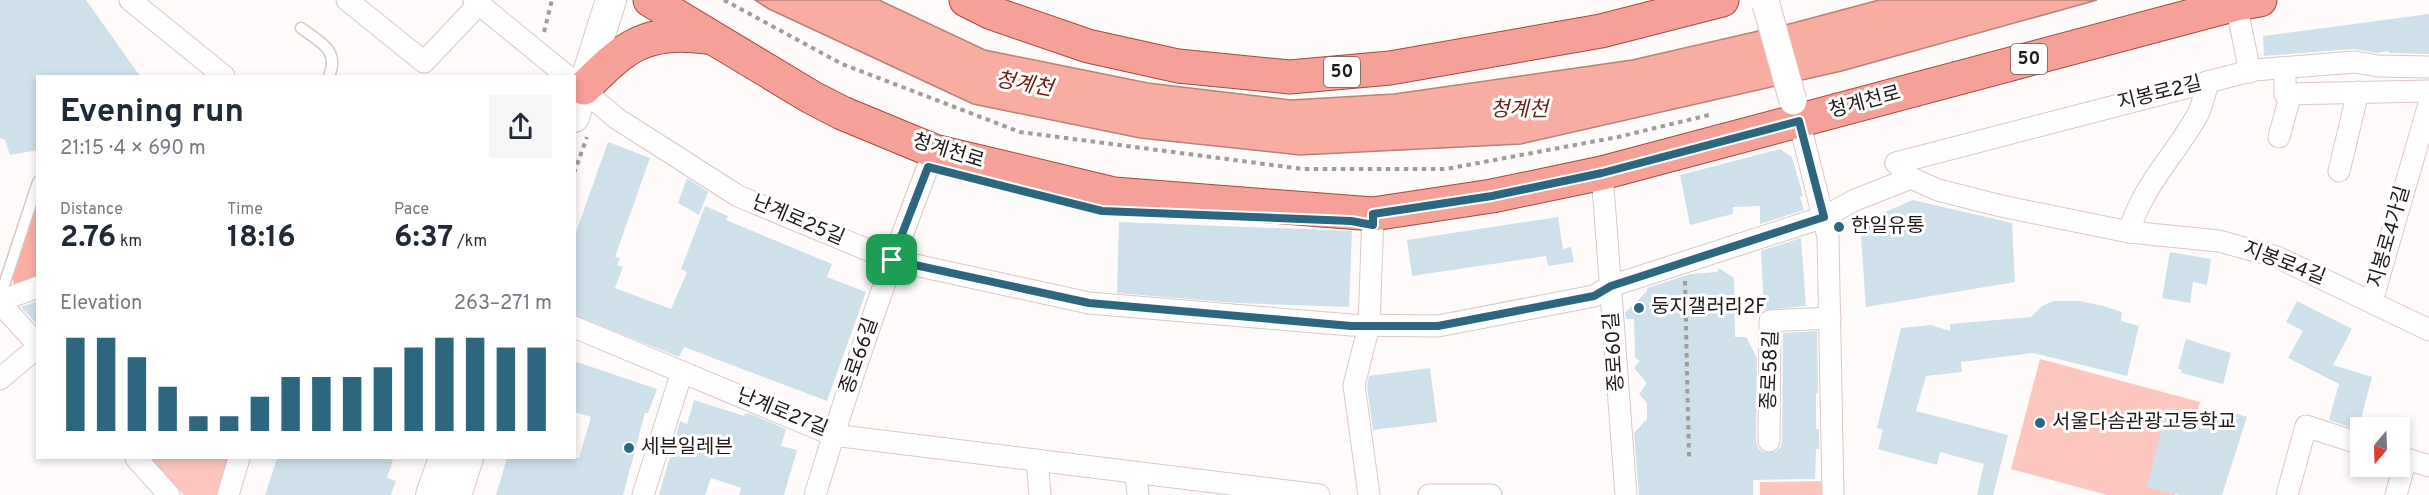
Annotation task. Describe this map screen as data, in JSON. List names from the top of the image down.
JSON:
{
  "streets": {
    "main road": ["50", "청계천로"],
    "street": [
      "지봉로2길",
      "난계로25길",
      "지봉로4가길",
      "지봉로4길",
      "종로60길",
      "종로66길",
      "종로58길",
      "난계로27길"
    ]
  },
  "crossings": [
    ["지봉로2길", "지봉로4길"],
    ["청계천로", "종로60길"],
    ["청계천로", "종로66길"],
    ["난계로25길", "종로60길"],
    ["난계로25길", "종로66길"],
    ["지봉로4가길", "지봉로4길"],
    ["종로66길", "난계로27길"]
  ],
  "water": ["청계천"],
  "places": [
    "한일유통",
    "둥지갤러리2F",
    "서울다솜관광고등학교",
    "세븐일레븐"
  ],
  "north": "bottom",
  "page": {
    "heading": ["Evening run", "21:15 · 4 × 690 m"],
    "stats": [
      ["Distance", "2.76 km"],
      ["Time", "18:16"],
      ["Pace", "6:37 /km"]
    ],
    "chart": ["Elevation", "263–271 m"]
  }
}
